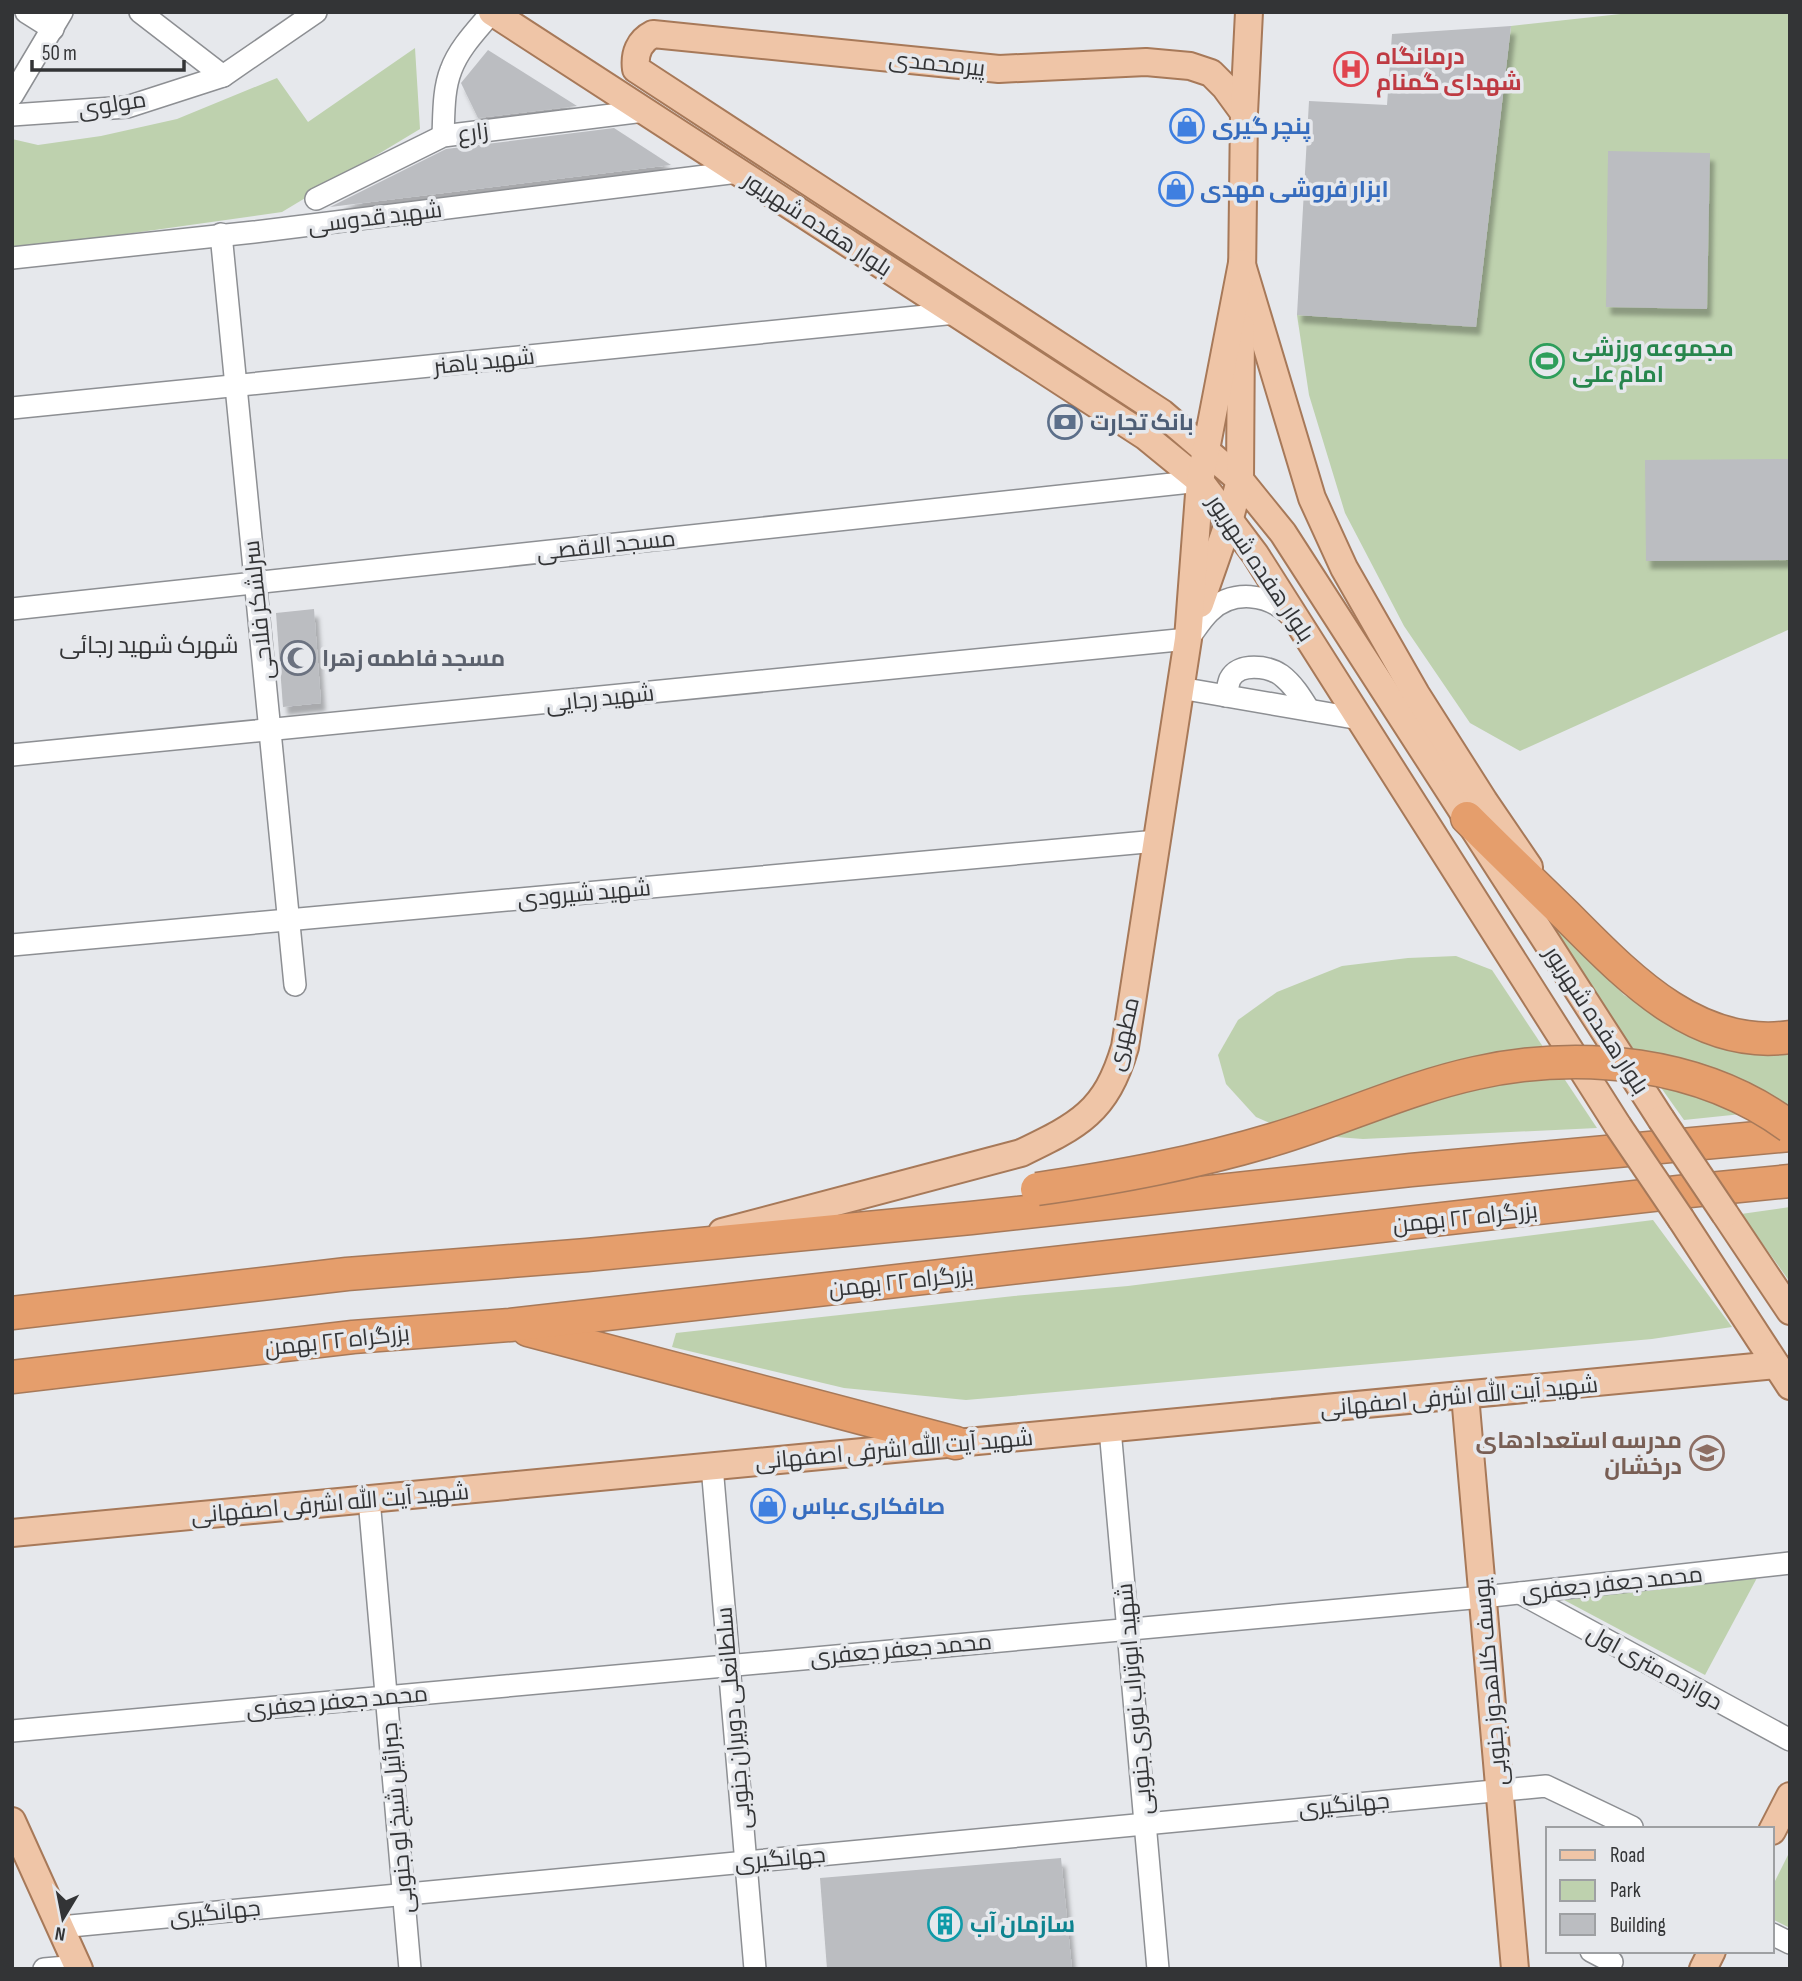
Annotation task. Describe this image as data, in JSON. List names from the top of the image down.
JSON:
{
  "streets": {
    "highway": ["بزرگراه ۲۲ بهمن"],
    "main road": [
      "پیرمحمدی",
      "بلوار هفده شهریور",
      "مطهری",
      "شهید آیت الله اشرفی اصفهانی",
      "یوسف کلاهدوز جنوبی"
    ],
    "street": [
      "مولوی",
      "زارع",
      "شهید قدوسی",
      "شهید باهنر",
      "مسجد الاقصی",
      "سرلشکر فلاحی",
      "شهید رجایی",
      "شهید شیرودی",
      "محمد جعفر جعفری",
      "دوازده متری اول",
      "شهید ابوتراب نوری جنوبی",
      "سلطانعلی دویران جنوبی",
      "جهانگیری",
      "جبرائیل شیخ لو جنوبی"
    ]
  },
  "crossings": [
    ["پیرمحمدی", "بلوار هفده شهریور"],
    ["زارع", "بلوار هفده شهریور"],
    ["شهید قدوسی", "بلوار هفده شهریور"],
    ["شهید قدوسی", "سرلشکر فلاحی"],
    ["بلوار هفده شهریور", "شهید باهنر"],
    ["بلوار هفده شهریور", "مسجد الاقصی"],
    ["بلوار هفده شهریور", "شهید آیت الله اشرفی اصفهانی"],
    ["شهید باهنر", "سرلشکر فلاحی"],
    ["مسجد الاقصی", "سرلشکر فلاحی"],
    ["سرلشکر فلاحی", "شهید رجایی"],
    ["سرلشکر فلاحی", "شهید شیرودی"],
    ["شهید رجایی", "مطهری"],
    ["شهید شیرودی", "مطهری"],
    ["شهید آیت الله اشرفی اصفهانی", "یوسف کلاهدوز جنوبی"],
    ["شهید آیت الله اشرفی اصفهانی", "شهید ابوتراب نوری جنوبی"],
    ["شهید آیت الله اشرفی اصفهانی", "سلطانعلی دویران جنوبی"],
    ["شهید آیت الله اشرفی اصفهانی", "جبرائیل شیخ لو جنوبی"],
    ["محمد جعفر جعفری", "دوازده متری اول"],
    ["محمد جعفر جعفری", "یوسف کلاهدوز جنوبی"],
    ["محمد جعفر جعفری", "شهید ابوتراب نوری جنوبی"],
    ["محمد جعفر جعفری", "سلطانعلی دویران جنوبی"],
    ["محمد جعفر جعفری", "جبرائیل شیخ لو جنوبی"],
    ["یوسف کلاهدوز جنوبی", "جهانگیری"],
    ["شهید ابوتراب نوری جنوبی", "جهانگیری"],
    ["سلطانعلی دویران جنوبی", "جهانگیری"],
    ["جهانگیری", "جبرائیل شیخ لو جنوبی"]
  ],
  "districts": ["شهرک شهید رجائی"],
  "places": {
    "hospital": ["درمانگاه شهدای گمنام"],
    "shop": ["پنچر گیری", "ابزار فروشی مهدی", "صافکاری‌عباس"],
    "sports": ["مجموعه ورزشی امام علی"],
    "bank": ["بانک تجارت"],
    "mosque": ["مسجد فاطمه زهرا"],
    "school or university": ["مدرسه استعدادهای درخشان"],
    "building": ["سازمان آب"]
  },
  "legend": ["Road", "Park", "Building"],
  "scale_bar": "50 m",
  "north": "bottom"
}
